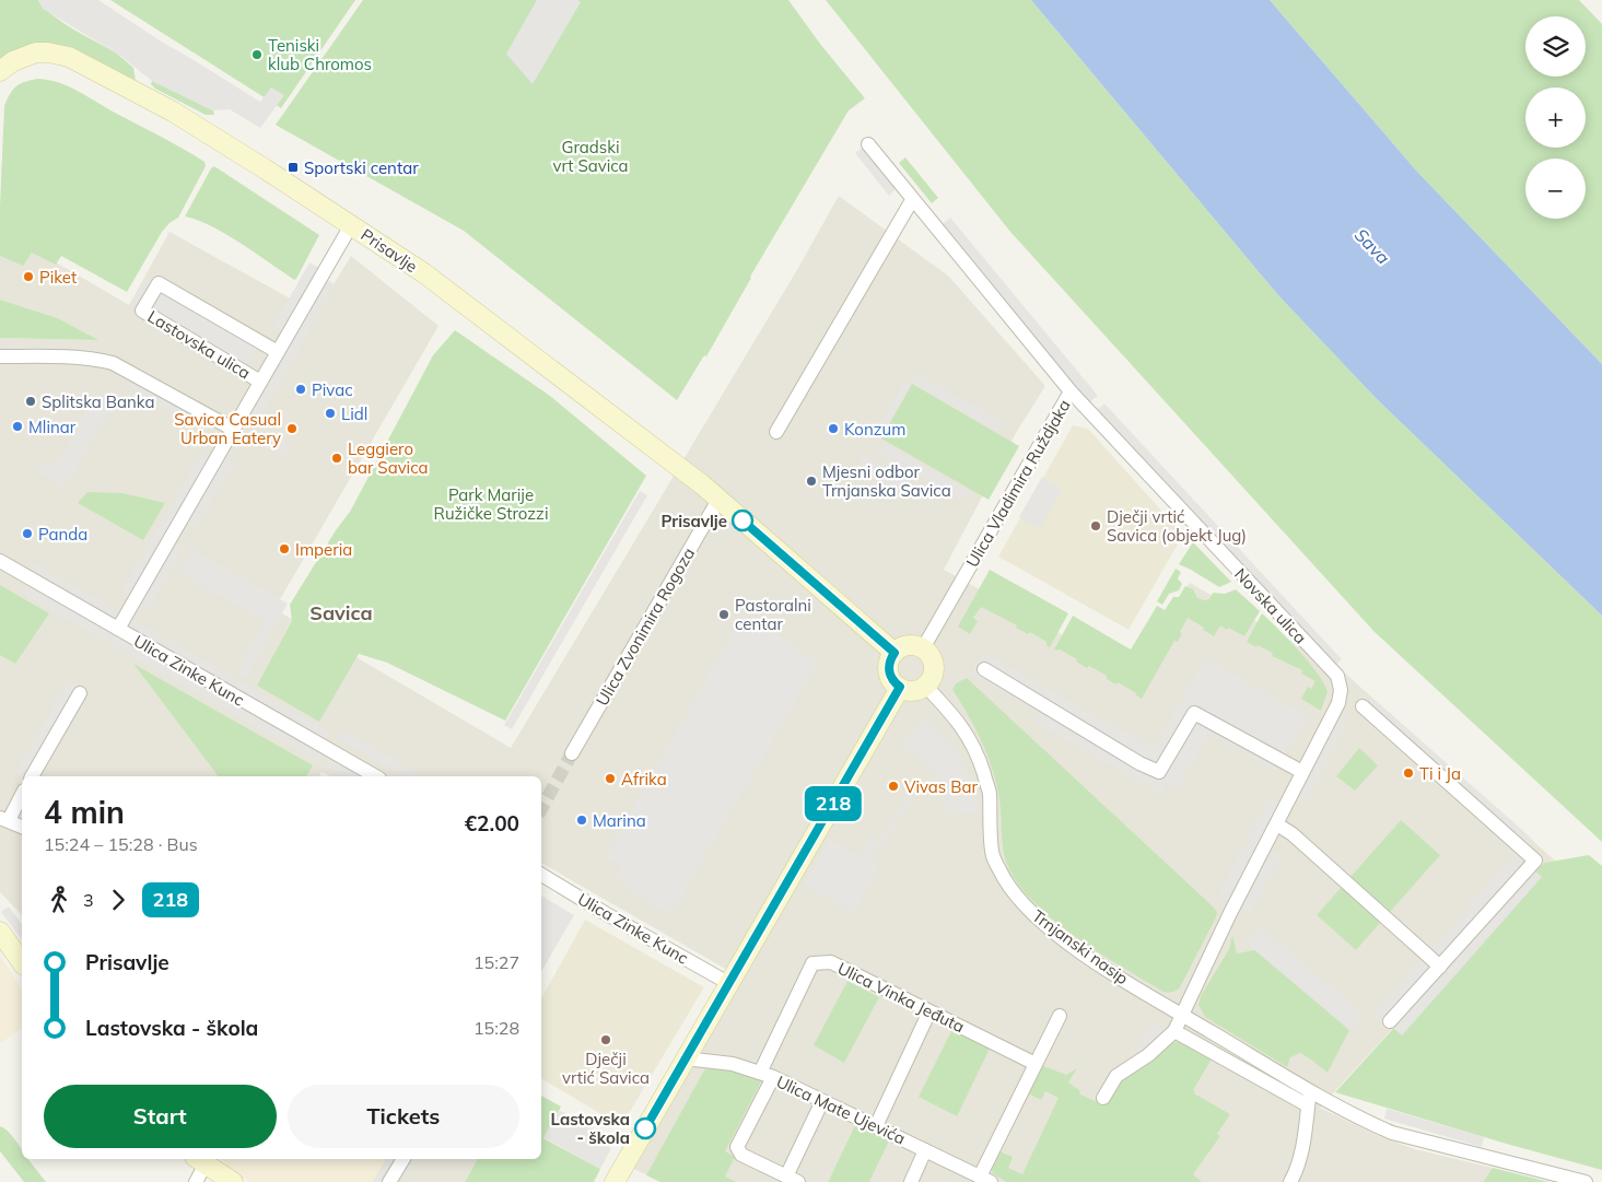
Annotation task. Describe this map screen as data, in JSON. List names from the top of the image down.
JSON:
{
  "streets": {
    "street": [
      "Prisavlje",
      "Lastovska ulica",
      "Ulica Vladimira Ruždjaka",
      "Novska ulica",
      "Ulica Zvonimira Rogoza",
      "Ulica Zinke Kunc",
      "Trnjanski nasip",
      "Ulica Vinka Jeđuta",
      "Ulica Mate Ujevića"
    ]
  },
  "crossings": [
    ["Prisavlje", "Lastovska ulica"],
    ["Prisavlje", "Ulica Vladimira Ruždjaka"],
    ["Prisavlje", "Ulica Zvonimira Rogoza"],
    ["Prisavlje", "Trnjanski nasip"],
    ["Lastovska ulica", "Ulica Zinke Kunc"],
    ["Ulica Vladimira Ruždjaka", "Novska ulica"],
    ["Ulica Vladimira Ruždjaka", "Trnjanski nasip"],
    ["Novska ulica", "Trnjanski nasip"],
    ["Ulica Vinka Jeđuta", "Ulica Mate Ujevića"]
  ],
  "districts": ["Savica"],
  "water": ["Sava"],
  "parks": ["Gradski vrt Savica", "Park Marije Ružičke Strozzi"],
  "places": {
    "other": [
      "Teniski klub Chromos",
      "Piket",
      "Pivac",
      "Splitska Banka",
      "Lidl",
      "Mlinar",
      "Savica Casual Urban Eatery",
      "Konzum",
      "Leggiero bar Savica",
      "Mjesni odbor Trnjanska Savica",
      "Prisavlje",
      "Dječji vrtić Savica (objekt Jug)",
      "Panda",
      "Imperia",
      "Pastoralni centar",
      "Ti i Ja",
      "Afrika",
      "Vivas Bar",
      "Marina",
      "Dječji vrtić Savica",
      "Lastovska - škola"
    ],
    "transit": ["Sportski centar"]
  },
  "lines": ["bus line 218"],
  "page": {
    "on_map": "218",
    "map_buttons": ["+", "−"],
    "heading": ["4 min", "15:24 – 15:28 · Bus", "€2.00"],
    "legs": ["3", "218"],
    "list": [
      {
        "name": "Prisavlje",
        "value": "15:27"
      },
      {
        "name": "Lastovska - škola",
        "value": "15:28"
      }
    ],
    "buttons": ["Start", "Tickets"]
  }
}
